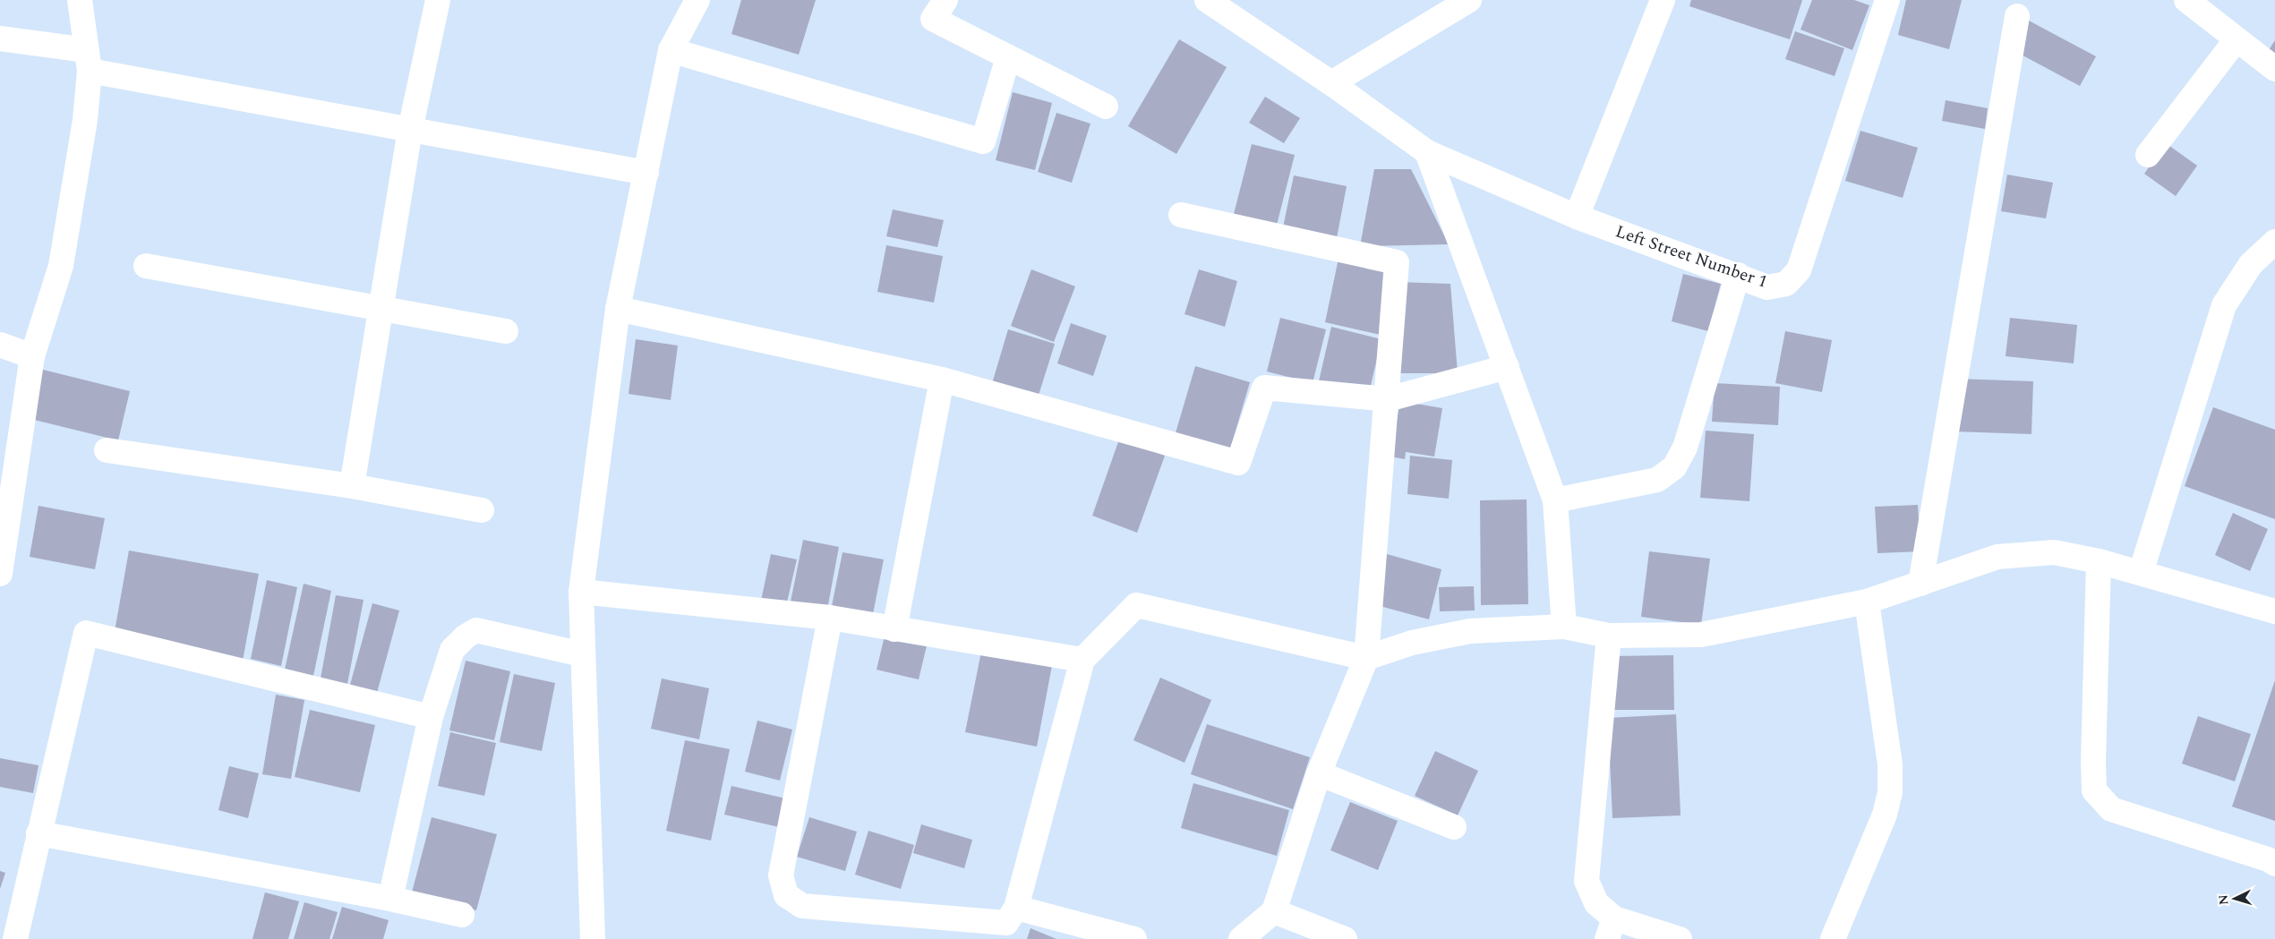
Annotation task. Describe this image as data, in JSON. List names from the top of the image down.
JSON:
{
  "streets": {
    "street": ["Left Street Number 1"]
  },
  "north": "left"
}
